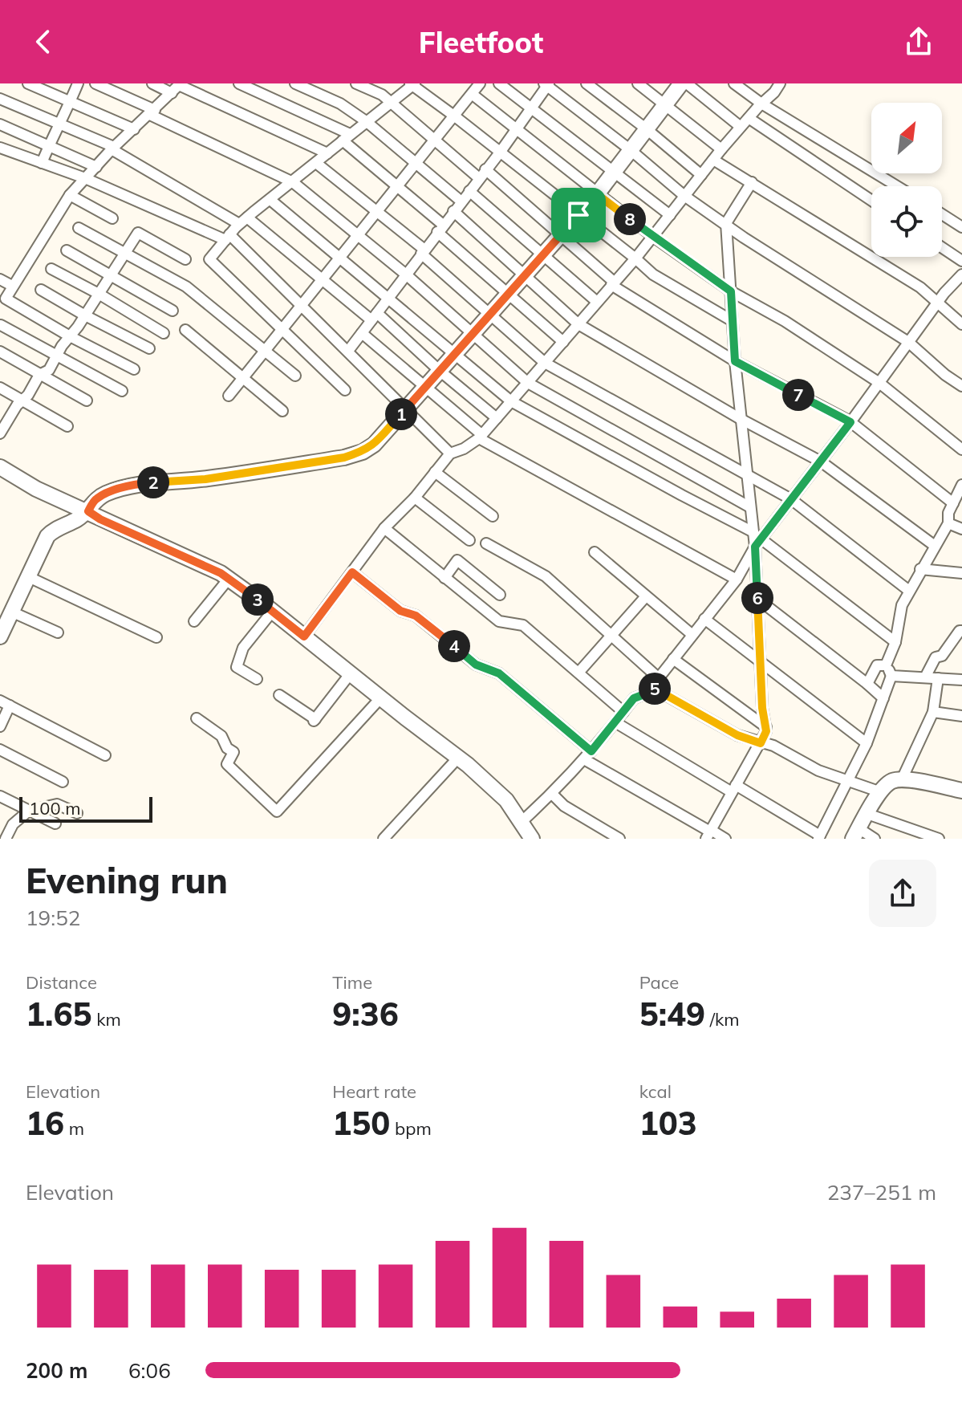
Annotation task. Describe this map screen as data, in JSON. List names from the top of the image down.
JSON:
{
  "scale_bar": "100 m",
  "north": "top right",
  "page": {
    "header": "Fleetfoot",
    "pins": [
      "8",
      "7",
      "1",
      "2",
      "6",
      "3",
      "4",
      "5"
    ],
    "scale": "100 m",
    "heading": ["Evening run", "19:52"],
    "stats": [
      ["Distance", "1.65 km"],
      ["Time", "9:36"],
      ["Pace", "5:49 /km"],
      ["Elevation", "16 m"],
      ["Heart rate", "150 bpm"],
      ["kcal", "103"]
    ],
    "chart": ["Elevation", "237–251 m"],
    "list": [
      {
        "name": "200 m",
        "note": "6:06"
      }
    ]
  }
}
